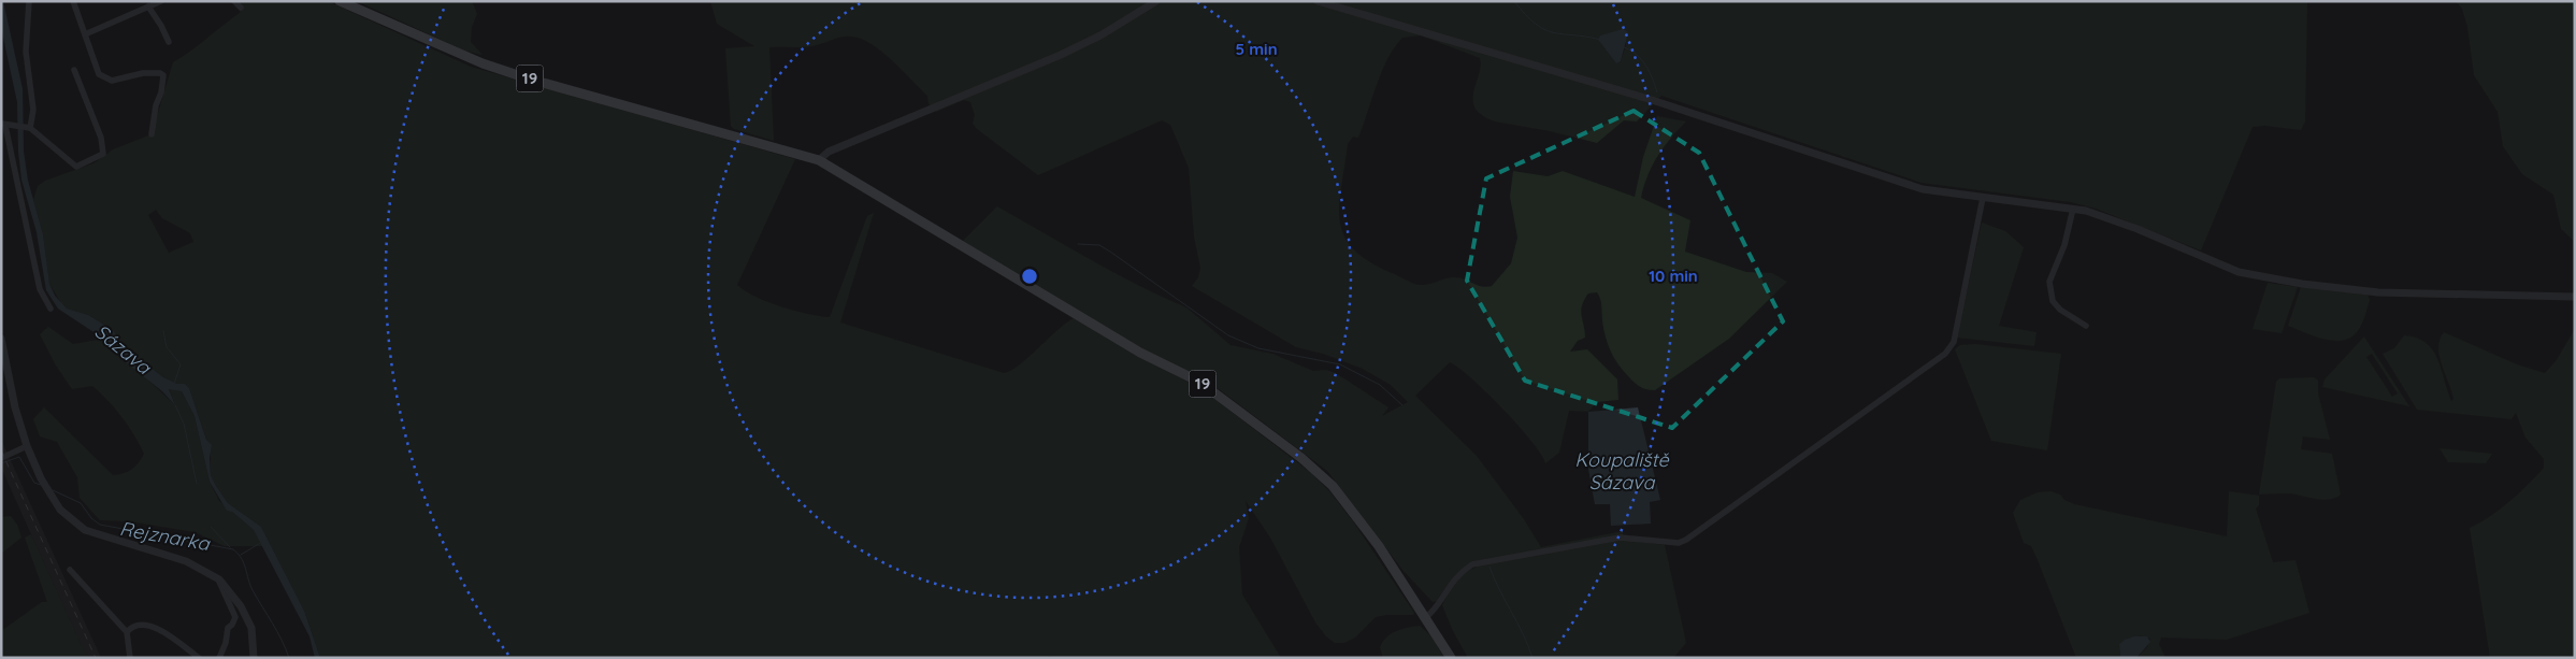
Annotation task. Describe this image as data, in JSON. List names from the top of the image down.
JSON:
{
  "streets": {
    "main road": ["19"]
  },
  "water": ["Sázava", "Koupaliště Sázava", "Rejznarka"],
  "rings": ["5 min", "10 min"]
}
